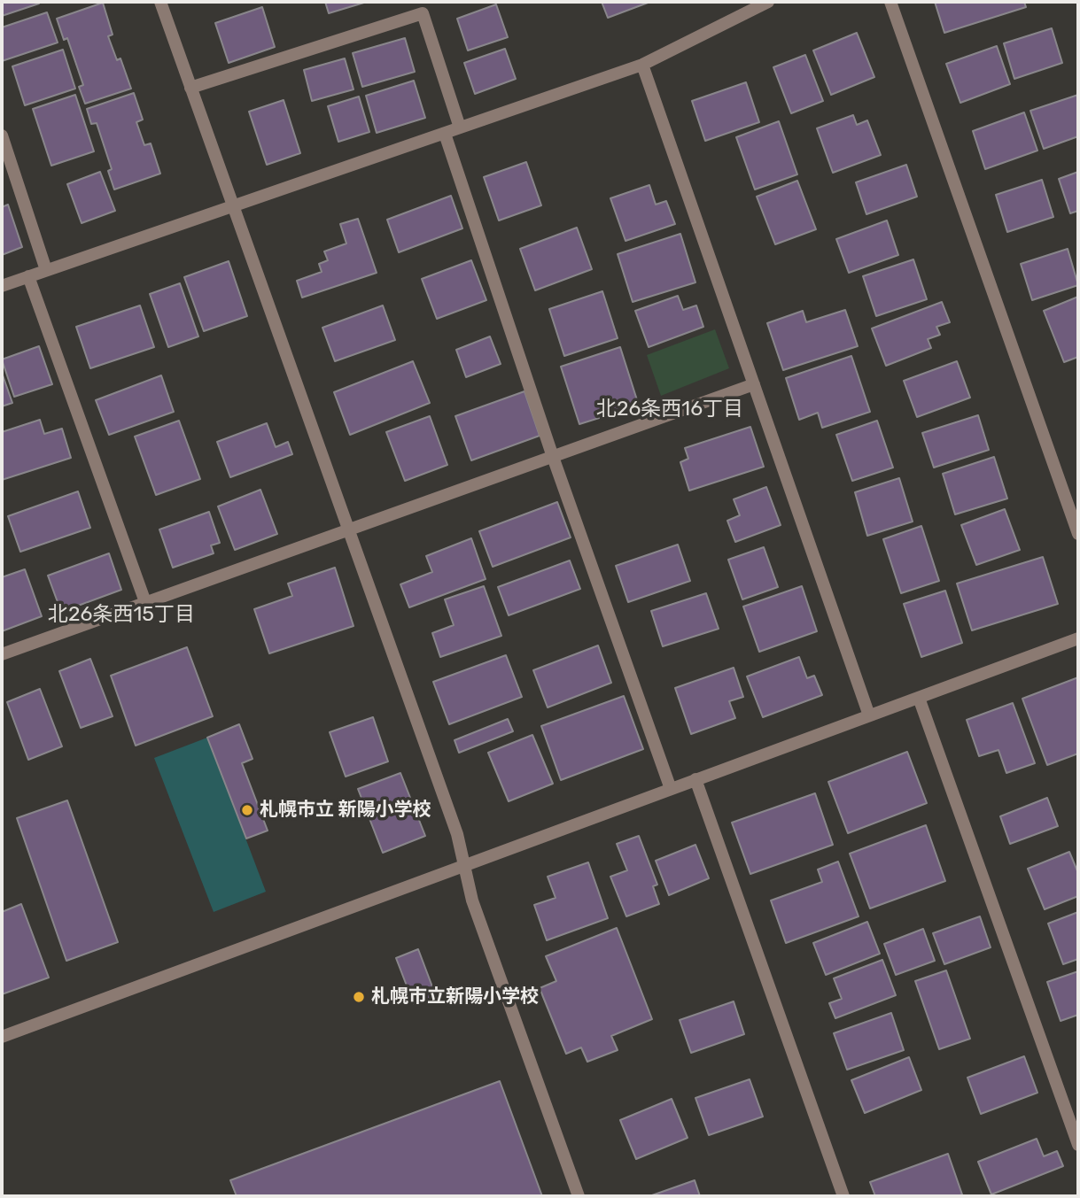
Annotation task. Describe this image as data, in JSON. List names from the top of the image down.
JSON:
{
  "districts": ["北26条西16丁目", "北26条西15丁目"],
  "places": ["札幌市立 新陽小学校", "札幌市立新陽小学校"]
}
